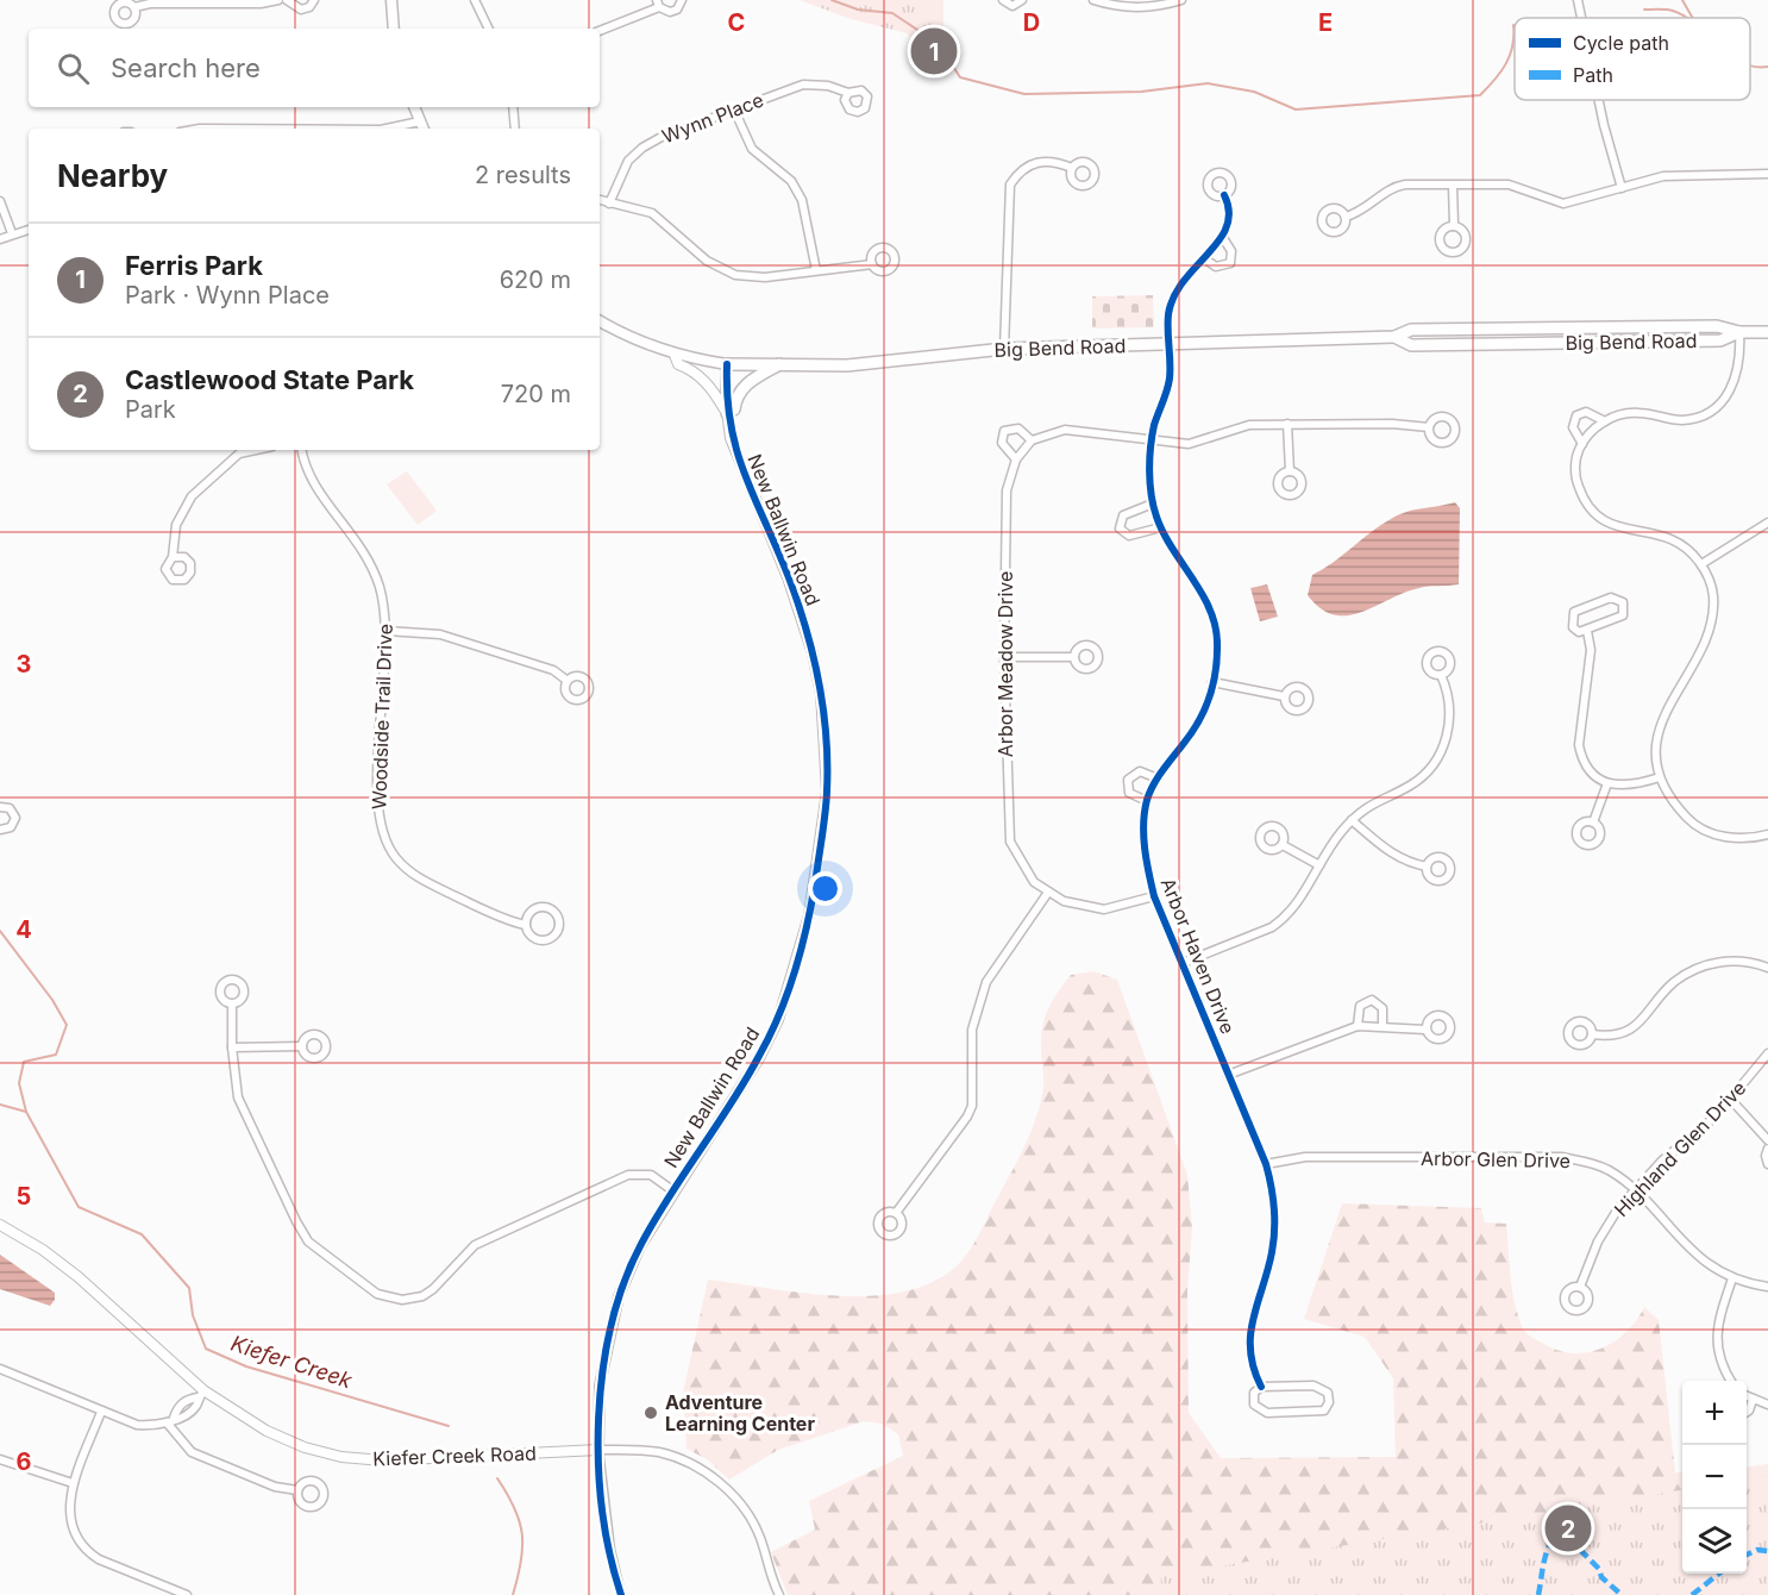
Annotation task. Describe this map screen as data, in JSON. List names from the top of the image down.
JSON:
{
  "streets": {
    "main road": ["Big Bend Road"],
    "street": [
      "Wynn Place",
      "New Ballwin Road",
      "Arbor Meadow Drive",
      "Woodside Trail Drive",
      "Arbor Haven Drive",
      "Highland Glen Drive",
      "Arbor Glen Drive",
      "Kiefer Creek Road"
    ]
  },
  "crossings": [
    ["Big Bend Road", "New Ballwin Road"],
    ["Big Bend Road", "Arbor Haven Drive"],
    ["New Ballwin Road", "Kiefer Creek Road"],
    ["Arbor Haven Drive", "Arbor Glen Drive"],
    ["Highland Glen Drive", "Arbor Glen Drive"]
  ],
  "water": ["Kiefer Creek"],
  "places": ["Adventure Learning Center"],
  "legend": ["Cycle path", "Path"],
  "page": {
    "pins": ["1", "2"],
    "search": "Search here",
    "heading": ["Nearby", "2 results"],
    "list": [
      {
        "mark": "1",
        "name": "Ferris Park",
        "note": "Park · Wynn Place",
        "value": "620 m"
      },
      {
        "mark": "2",
        "name": "Castlewood State Park",
        "note": "Park",
        "value": "720 m"
      }
    ],
    "map_buttons": ["+", "−"]
  },
  "grid": {
    "columns": ["C", "D", "E"],
    "rows": [
      "3",
      "4",
      "5",
      "6"
    ]
  }
}
